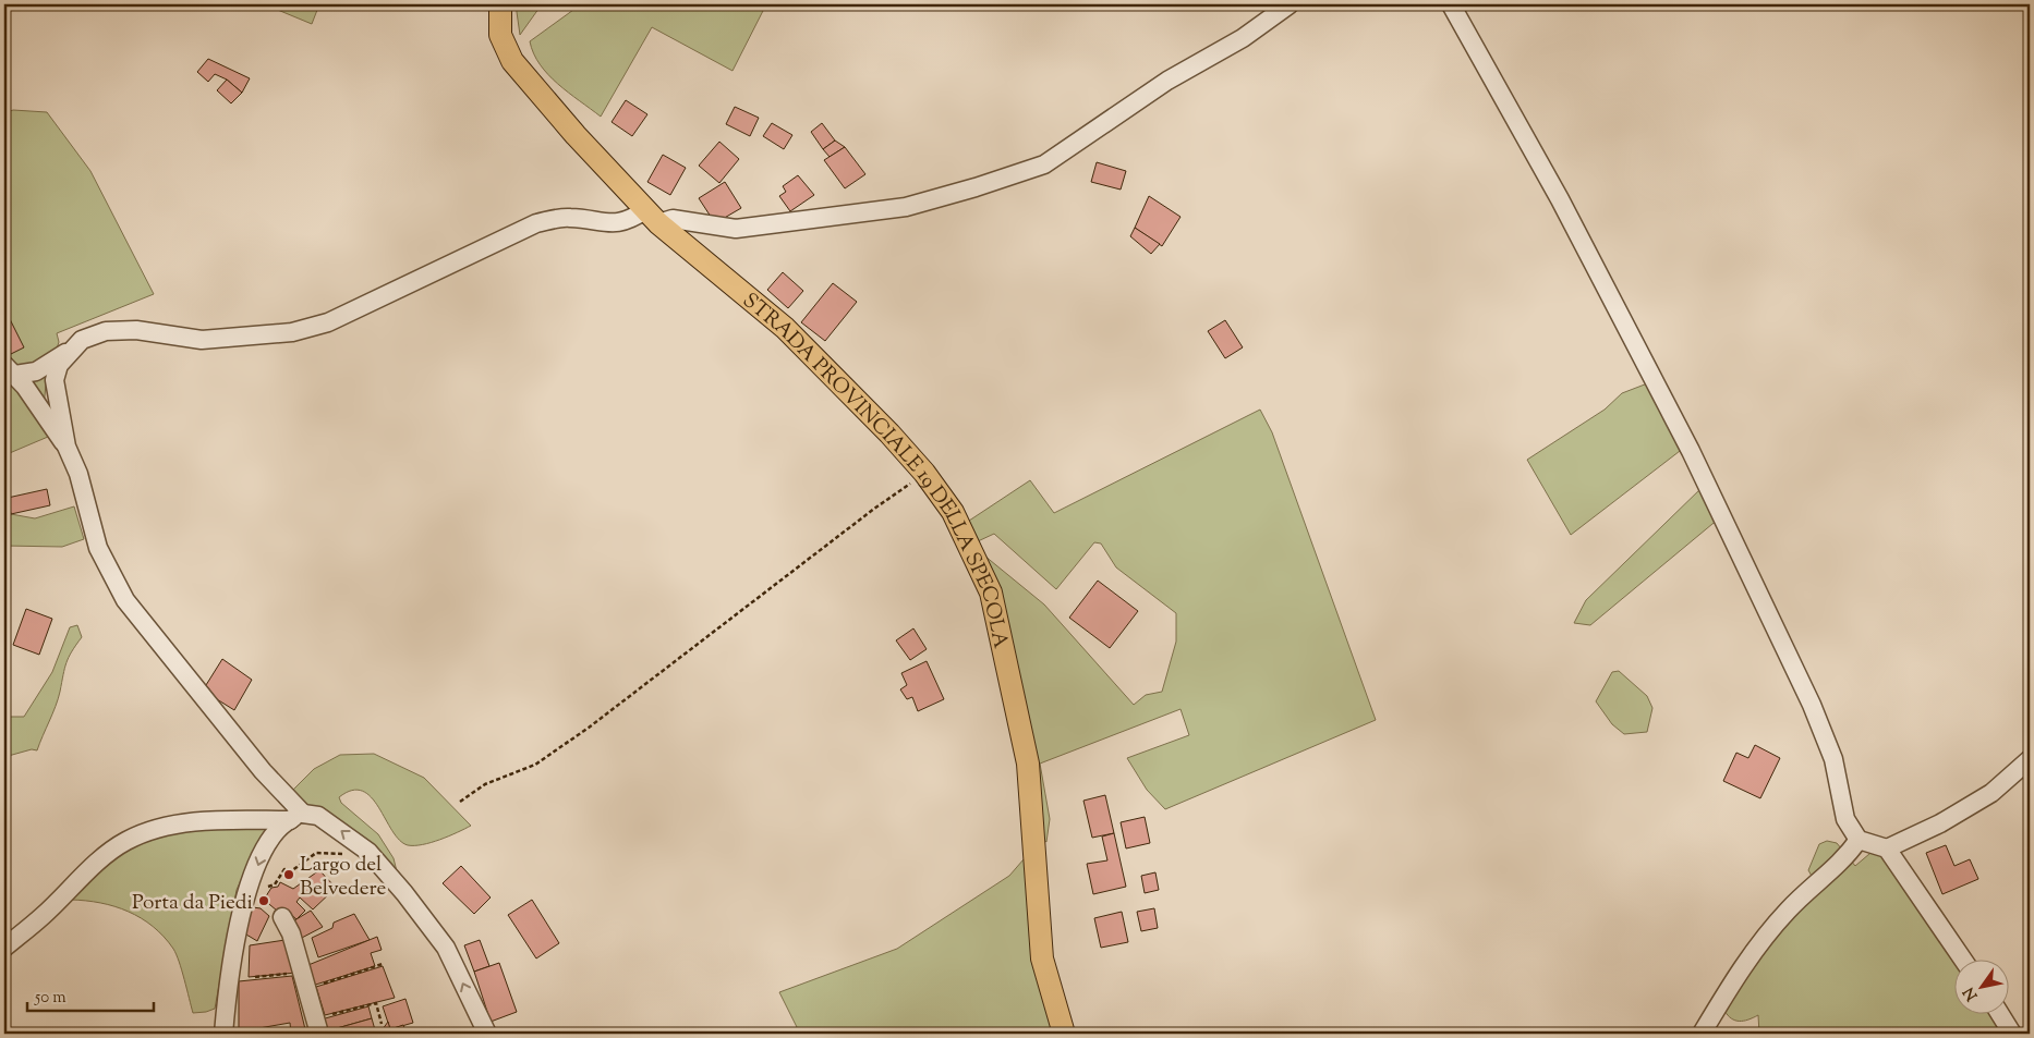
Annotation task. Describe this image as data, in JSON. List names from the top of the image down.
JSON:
{
  "streets": {
    "main road": ["STRADA PROVINCIALE 19 DELLA SPECOLA"]
  },
  "places": ["Largo del Belvedere", "Porta da Piedi"],
  "scale_bar": "50 m",
  "north": "bottom left"
}
